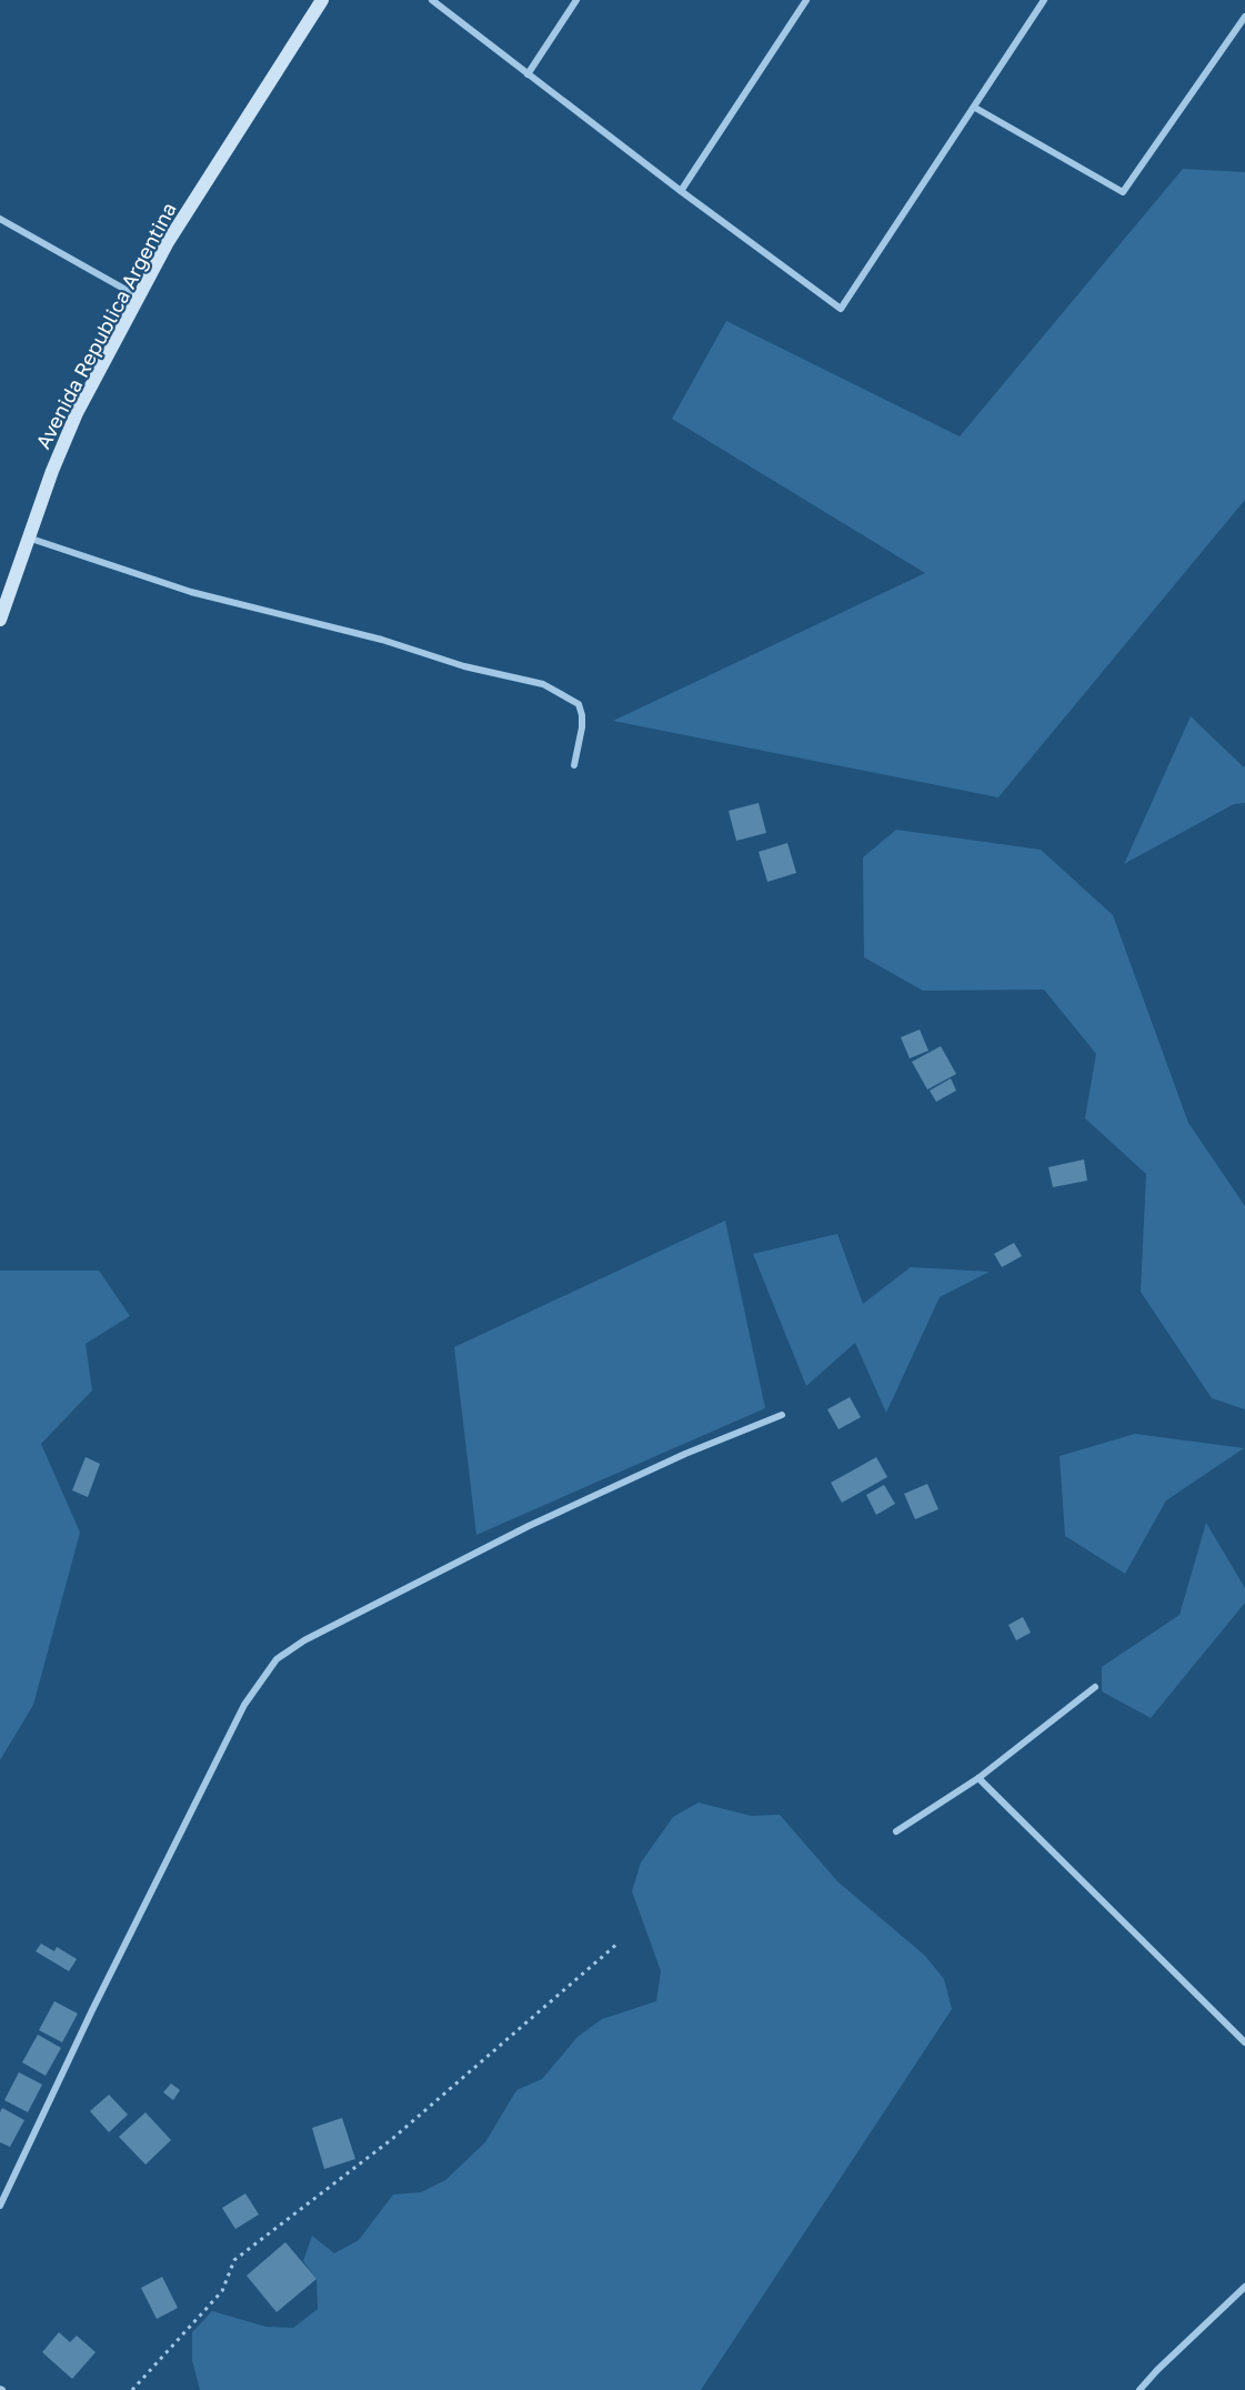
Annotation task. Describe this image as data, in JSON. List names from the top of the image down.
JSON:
{
  "streets": {
    "street": ["Avenida Republica Argentina"]
  }
}
